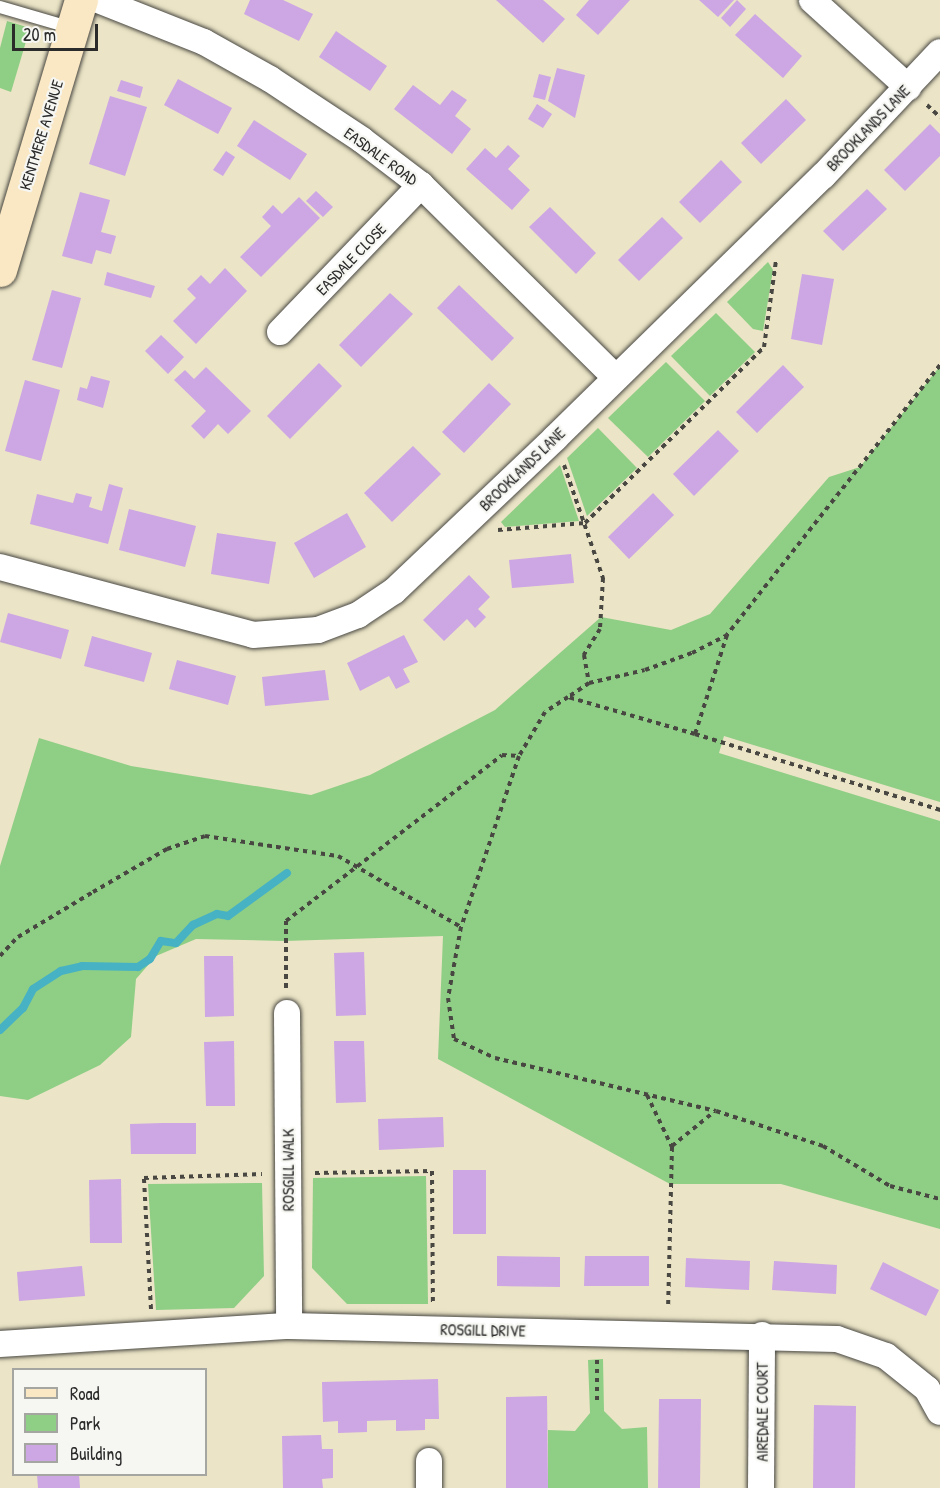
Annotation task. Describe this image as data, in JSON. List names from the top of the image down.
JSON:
{
  "streets": {
    "street": [
      "BROOKLANDS LANE",
      "KENTMERE AVENUE",
      "EASDALE ROAD",
      "EASDALE CLOSE",
      "ROSGILL WALK",
      "ROSGILL DRIVE",
      "AIREDALE COURT"
    ]
  },
  "crossings": [
    ["BROOKLANDS LANE", "EASDALE ROAD"],
    ["EASDALE ROAD", "EASDALE CLOSE"],
    ["ROSGILL WALK", "ROSGILL DRIVE"],
    ["ROSGILL DRIVE", "AIREDALE COURT"]
  ],
  "legend": ["Road", "Park", "Building"],
  "scale_bar": "20 m"
}
